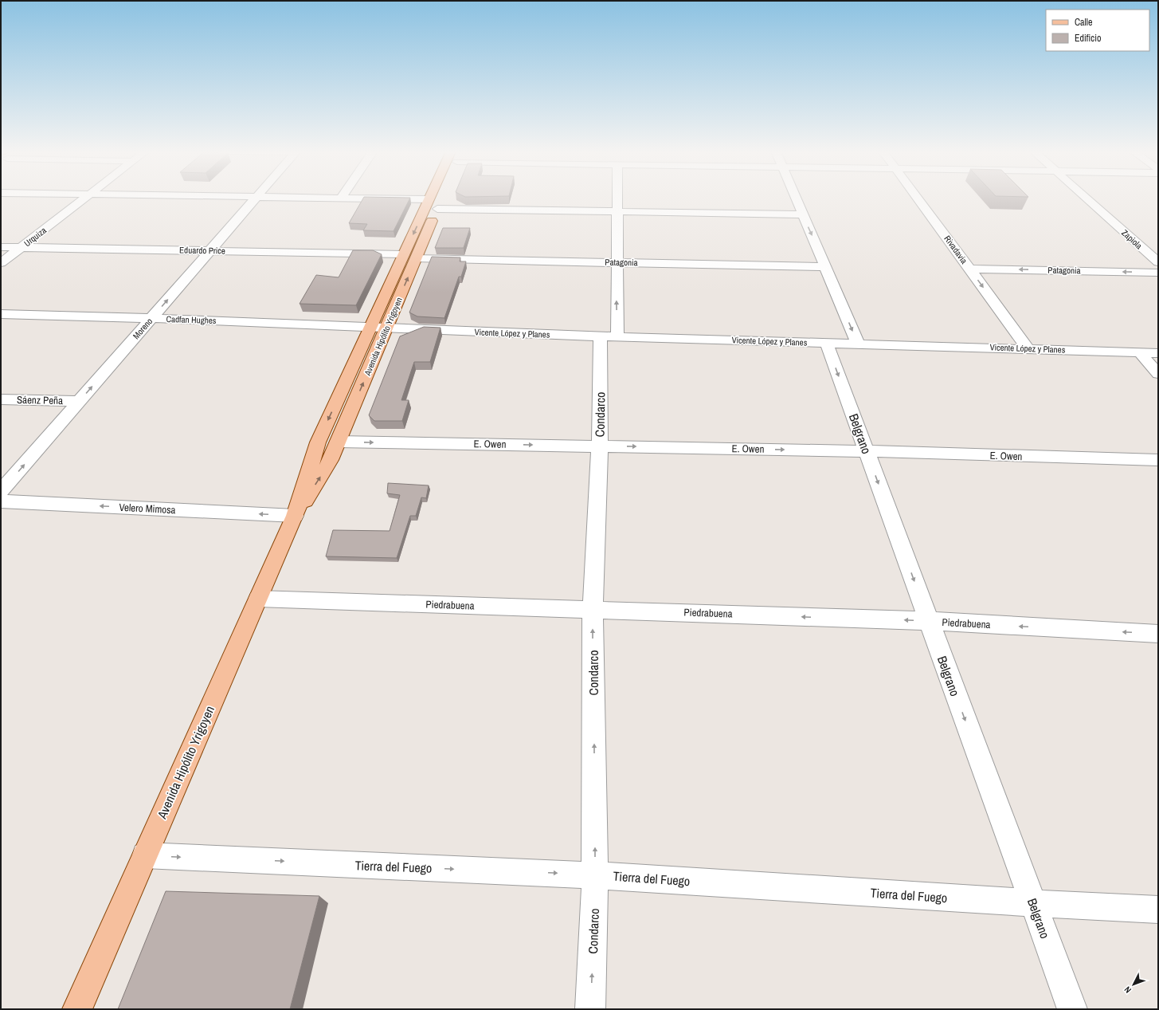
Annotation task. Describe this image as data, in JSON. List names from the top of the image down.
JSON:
{
  "streets": {
    "main road": ["Avenida Hipólito Yrigoyen"],
    "street": [
      "Urquiza",
      "Zapiola",
      "Rivadavia",
      "Eduardo Price",
      "Patagonia",
      "Cadfan Hughes",
      "Moreno",
      "Vicente López y Planes",
      "Sáenz Peña",
      "Condarco",
      "Belgrano",
      "E. Owen",
      "Velero Mimosa",
      "Piedrabuena",
      "Tierra del Fuego"
    ]
  },
  "crossings": [
    ["Urquiza", "Eduardo Price"],
    ["Rivadavia", "Patagonia"],
    ["Rivadavia", "Vicente López y Planes"],
    ["Eduardo Price", "Patagonia"],
    ["Eduardo Price", "Moreno"],
    ["Eduardo Price", "Avenida Hipólito Yrigoyen"],
    ["Patagonia", "Avenida Hipólito Yrigoyen"],
    ["Patagonia", "Condarco"],
    ["Cadfan Hughes", "Moreno"],
    ["Cadfan Hughes", "Vicente López y Planes"],
    ["Cadfan Hughes", "Avenida Hipólito Yrigoyen"],
    ["Moreno", "Sáenz Peña"],
    ["Vicente López y Planes", "Avenida Hipólito Yrigoyen"],
    ["Vicente López y Planes", "Condarco"],
    ["Vicente López y Planes", "Belgrano"],
    ["Avenida Hipólito Yrigoyen", "E. Owen"],
    ["Avenida Hipólito Yrigoyen", "Velero Mimosa"],
    ["Avenida Hipólito Yrigoyen", "Piedrabuena"],
    ["Avenida Hipólito Yrigoyen", "Tierra del Fuego"],
    ["Condarco", "E. Owen"],
    ["Condarco", "Piedrabuena"],
    ["Condarco", "Tierra del Fuego"],
    ["Belgrano", "E. Owen"],
    ["Belgrano", "Piedrabuena"],
    ["Belgrano", "Tierra del Fuego"]
  ],
  "one_way": [
    "Rivadavia",
    "Moreno",
    "Condarco",
    "Belgrano",
    "E. Owen",
    "Velero Mimosa",
    "Piedrabuena",
    "Tierra del Fuego"
  ],
  "legend": ["Calle", "Edificio"],
  "north": "bottom left"
}
